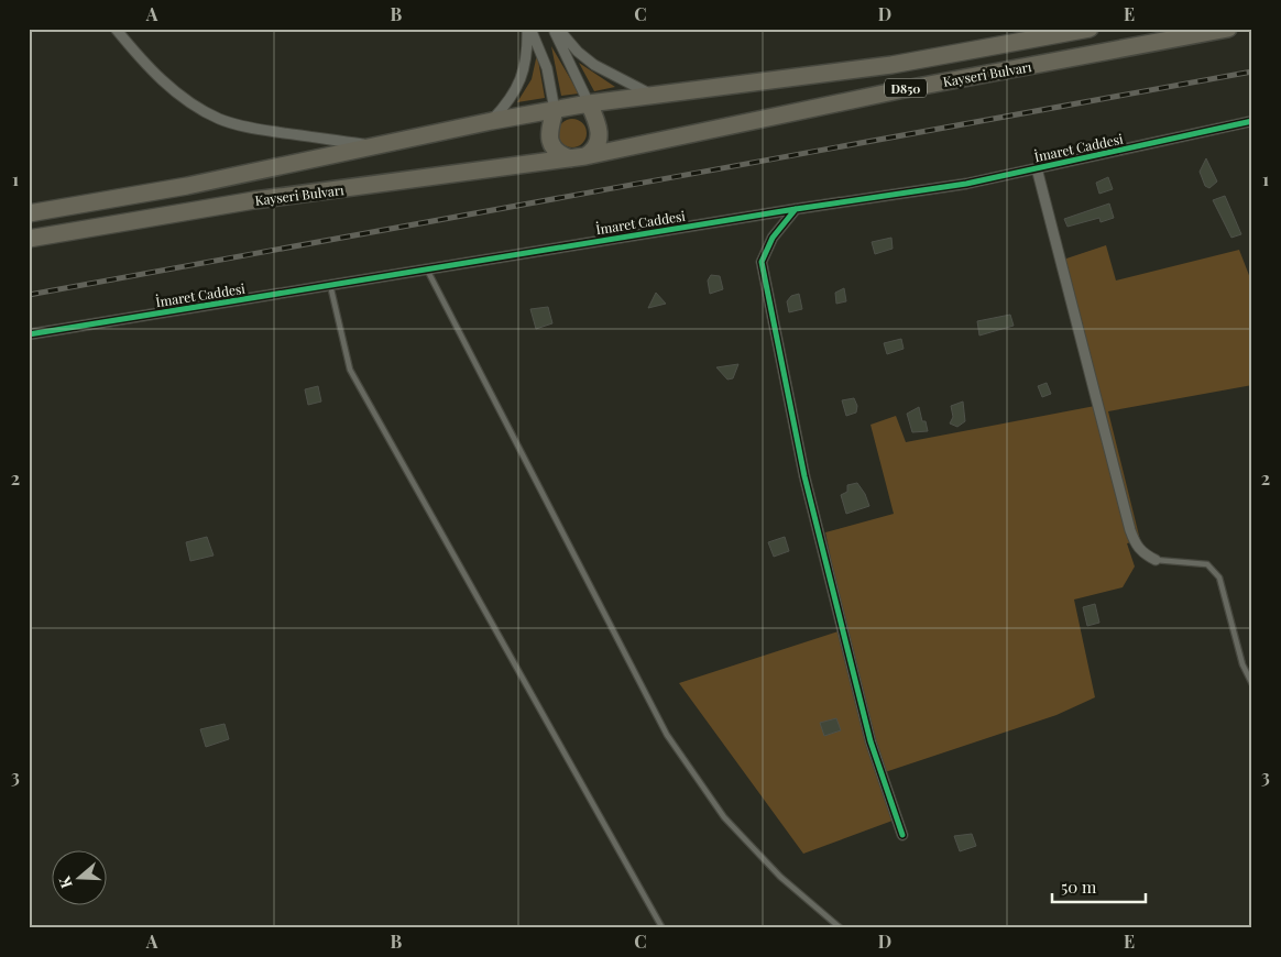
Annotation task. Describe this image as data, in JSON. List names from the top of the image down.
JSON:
{
  "streets": {
    "highway": ["Kayseri Bulvarı", "D850"],
    "street": ["İmaret Caddesi"]
  },
  "scale_bar": "50 m",
  "north": "left",
  "grid": {
    "columns": [
      "A",
      "B",
      "C",
      "D",
      "E"
    ],
    "rows": ["1", "2", "3"]
  }
}
